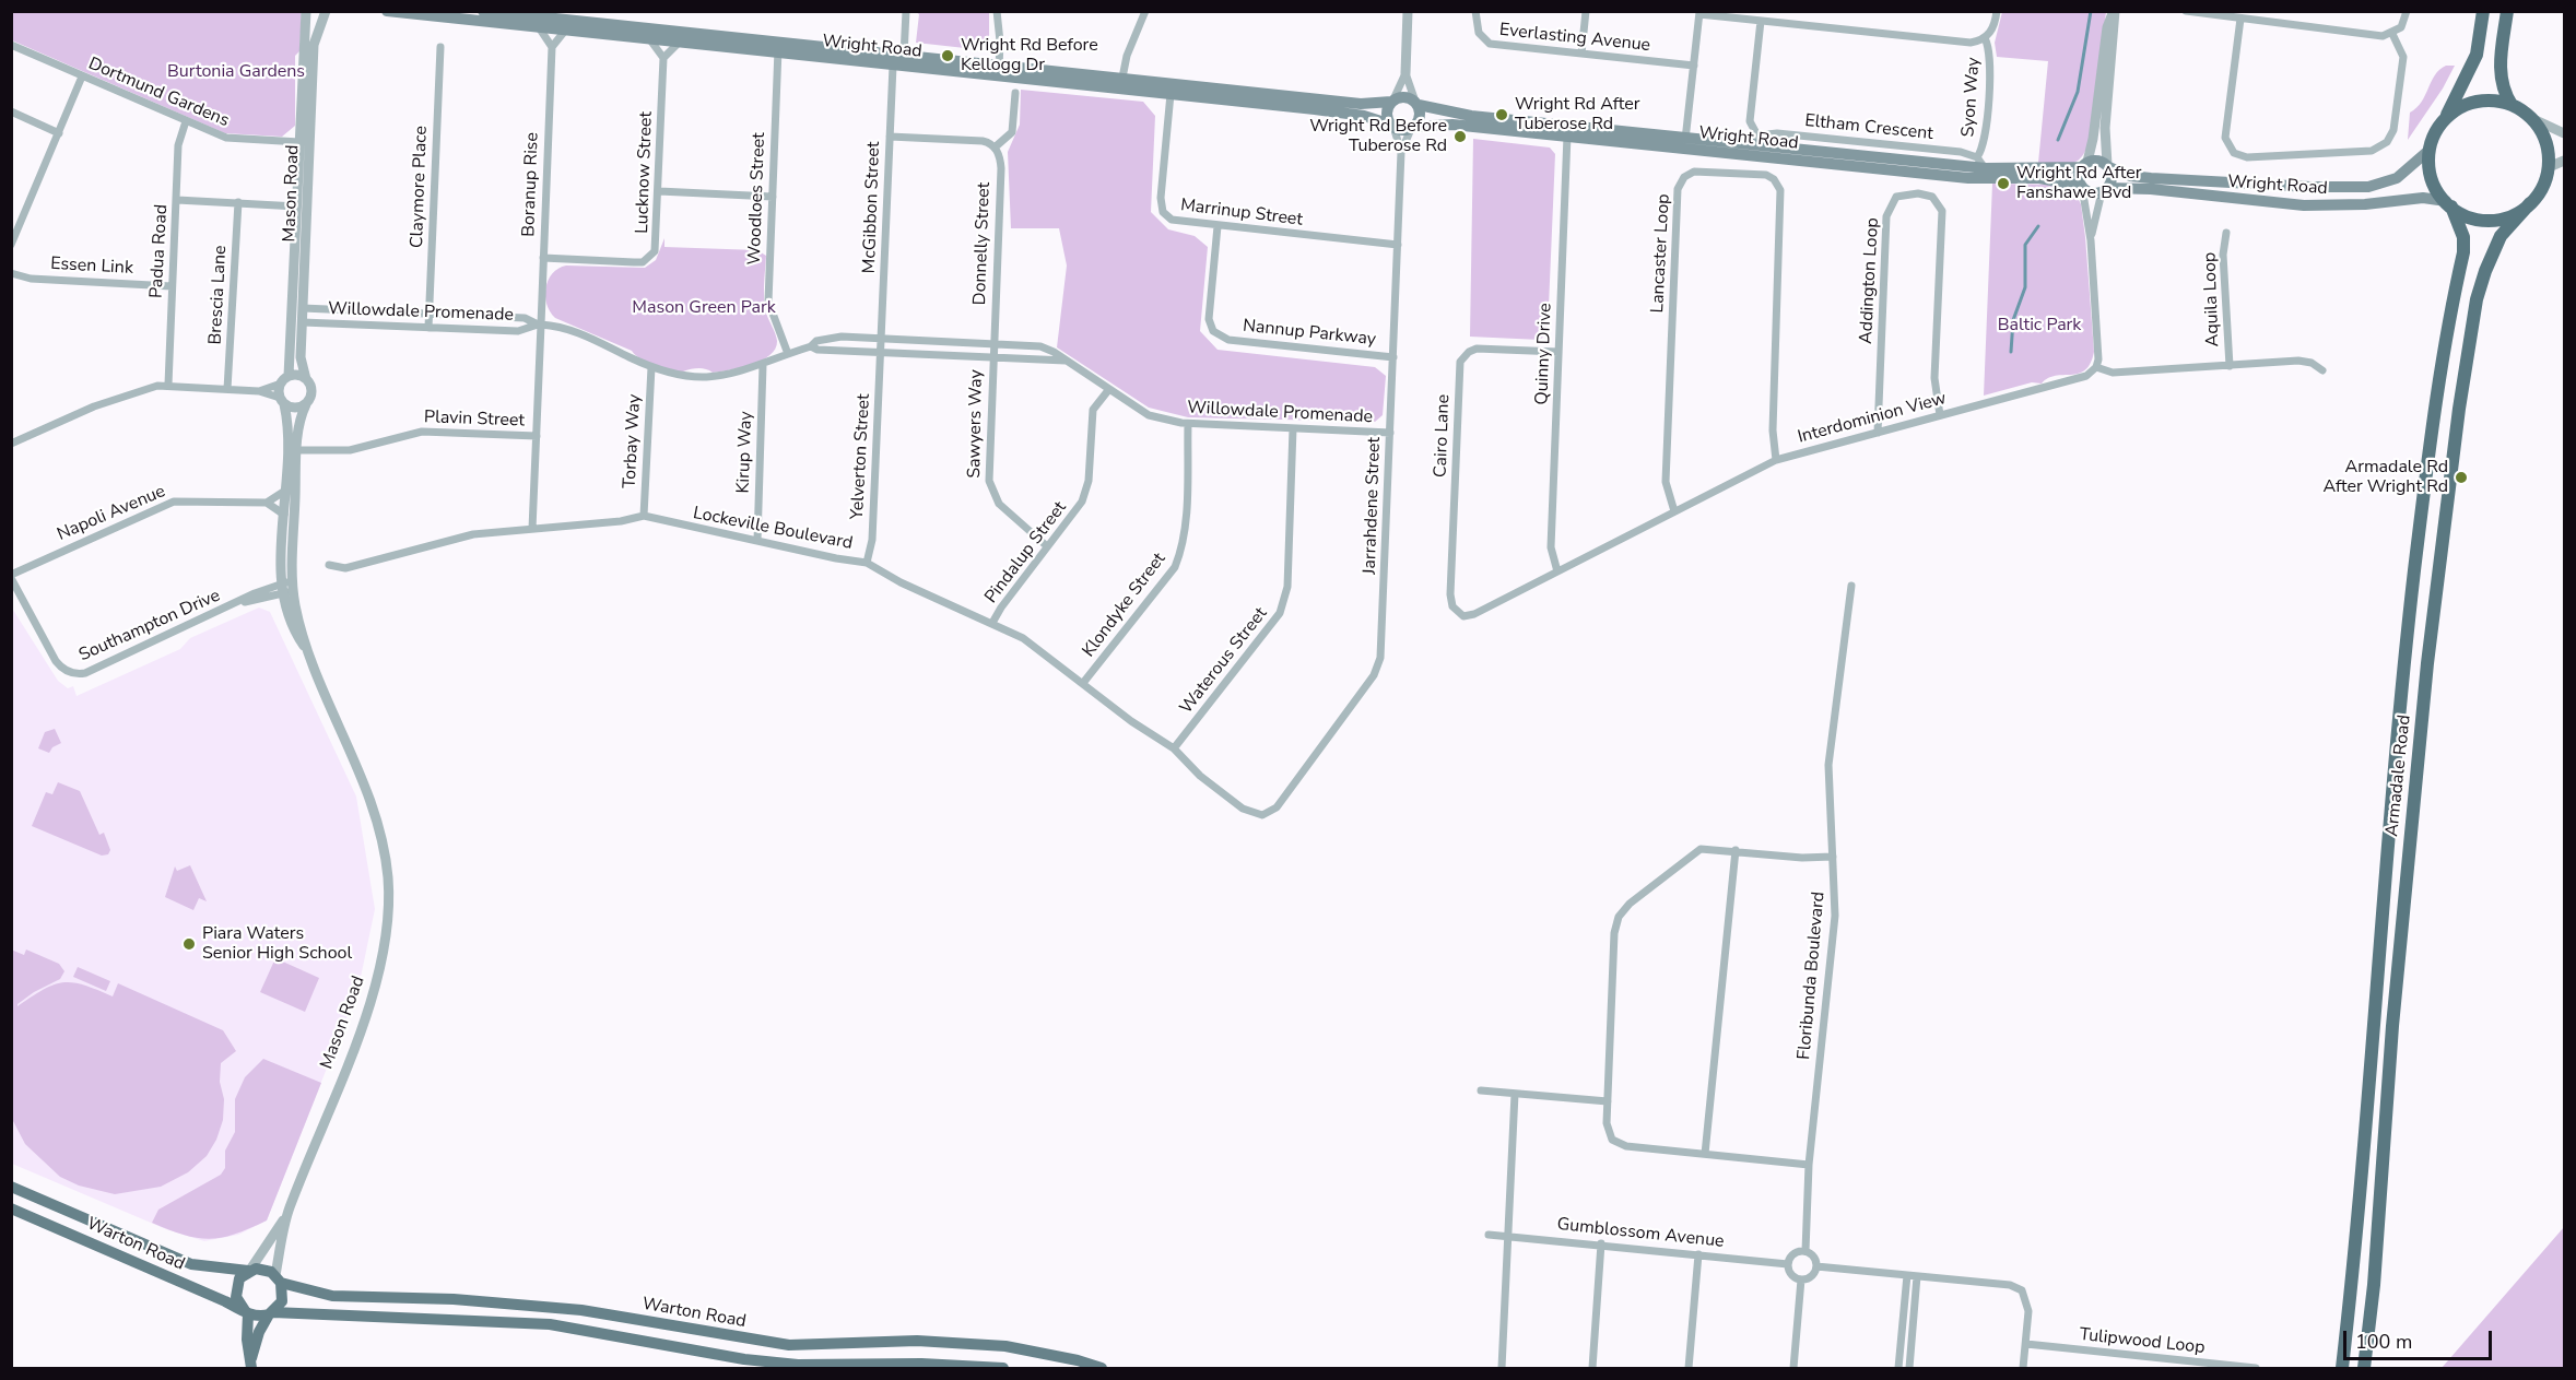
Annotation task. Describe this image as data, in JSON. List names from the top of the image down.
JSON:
{
  "streets": {
    "highway": ["Armadale Road"],
    "main road": ["Wright Road", "Warton Road"],
    "street": [
      "Everlasting Avenue",
      "Dortmund Gardens",
      "Syon Way",
      "Eltham Crescent",
      "Lucknow Street",
      "Boranup Rise",
      "Claymore Place",
      "Mason Road",
      "Woodloes Street",
      "McGibbon Street",
      "Marrinup Street",
      "Donnelly Street",
      "Padua Road",
      "Lancaster Loop",
      "Essen Link",
      "Addington Loop",
      "Brescia Lane",
      "Aquila Loop",
      "Willowdale Promenade",
      "Nannup Parkway",
      "Quinny Drive",
      "Interdominion View",
      "Plavin Street",
      "Sawyers Way",
      "Cairo Lane",
      "Torbay Way",
      "Kirup Way",
      "Yelverton Street",
      "Jarrahdene Street",
      "Napoli Avenue",
      "Lockeville Boulevard",
      "Pindalup Street",
      "Klondyke Street",
      "Southampton Drive",
      "Waterous Street",
      "Floribunda Boulevard",
      "Gumblossom Avenue",
      "Tulipwood Loop"
    ]
  },
  "crossings": [
    ["Wright Road", "Woodloes Street"],
    ["Wright Road", "McGibbon Street"],
    ["Wright Road", "Marrinup Street"],
    ["Wright Road", "Quinny Drive"],
    ["Wright Road", "Jarrahdene Street"],
    ["Wright Road", "Armadale Road"],
    ["Dortmund Gardens", "Mason Road"],
    ["Dortmund Gardens", "Padua Road"],
    ["Syon Way", "Eltham Crescent"],
    ["Lucknow Street", "Boranup Rise"],
    ["Boranup Rise", "Willowdale Promenade"],
    ["Boranup Rise", "Plavin Street"],
    ["Boranup Rise", "Lockeville Boulevard"],
    ["Claymore Place", "Willowdale Promenade"],
    ["Mason Road", "Willowdale Promenade"],
    ["Mason Road", "Plavin Street"],
    ["Mason Road", "Southampton Drive"],
    ["Mason Road", "Warton Road"],
    ["Woodloes Street", "Willowdale Promenade"],
    ["McGibbon Street", "Willowdale Promenade"],
    ["McGibbon Street", "Yelverton Street"],
    ["Marrinup Street", "Nannup Parkway"],
    ["Marrinup Street", "Jarrahdene Street"],
    ["Donnelly Street", "Willowdale Promenade"],
    ["Donnelly Street", "Sawyers Way"],
    ["Padua Road", "Essen Link"],
    ["Lancaster Loop", "Interdominion View"],
    ["Addington Loop", "Interdominion View"],
    ["Willowdale Promenade", "Sawyers Way"],
    ["Willowdale Promenade", "Torbay Way"],
    ["Willowdale Promenade", "Kirup Way"],
    ["Willowdale Promenade", "Yelverton Street"],
    ["Willowdale Promenade", "Jarrahdene Street"],
    ["Willowdale Promenade", "Pindalup Street"],
    ["Willowdale Promenade", "Klondyke Street"],
    ["Willowdale Promenade", "Waterous Street"],
    ["Nannup Parkway", "Jarrahdene Street"],
    ["Quinny Drive", "Interdominion View"],
    ["Quinny Drive", "Cairo Lane"],
    ["Interdominion View", "Cairo Lane"],
    ["Sawyers Way", "Pindalup Street"],
    ["Torbay Way", "Lockeville Boulevard"],
    ["Kirup Way", "Lockeville Boulevard"],
    ["Yelverton Street", "Lockeville Boulevard"],
    ["Jarrahdene Street", "Lockeville Boulevard"],
    ["Napoli Avenue", "Southampton Drive"],
    ["Lockeville Boulevard", "Pindalup Street"],
    ["Lockeville Boulevard", "Klondyke Street"],
    ["Lockeville Boulevard", "Waterous Street"],
    ["Floribunda Boulevard", "Gumblossom Avenue"]
  ],
  "parks": ["Burtonia Gardens", "Mason Green Park", "Baltic Park"],
  "places": [
    "Wright Rd Before Kellogg Dr",
    "Wright Rd After Tuberose Rd",
    "Wright Rd Before Tuberose Rd",
    "Wright Rd After Fanshawe Bvd",
    "Armadale Rd After Wright Rd",
    "Piara Waters Senior High School"
  ],
  "scale_bar": "100 m"
}
